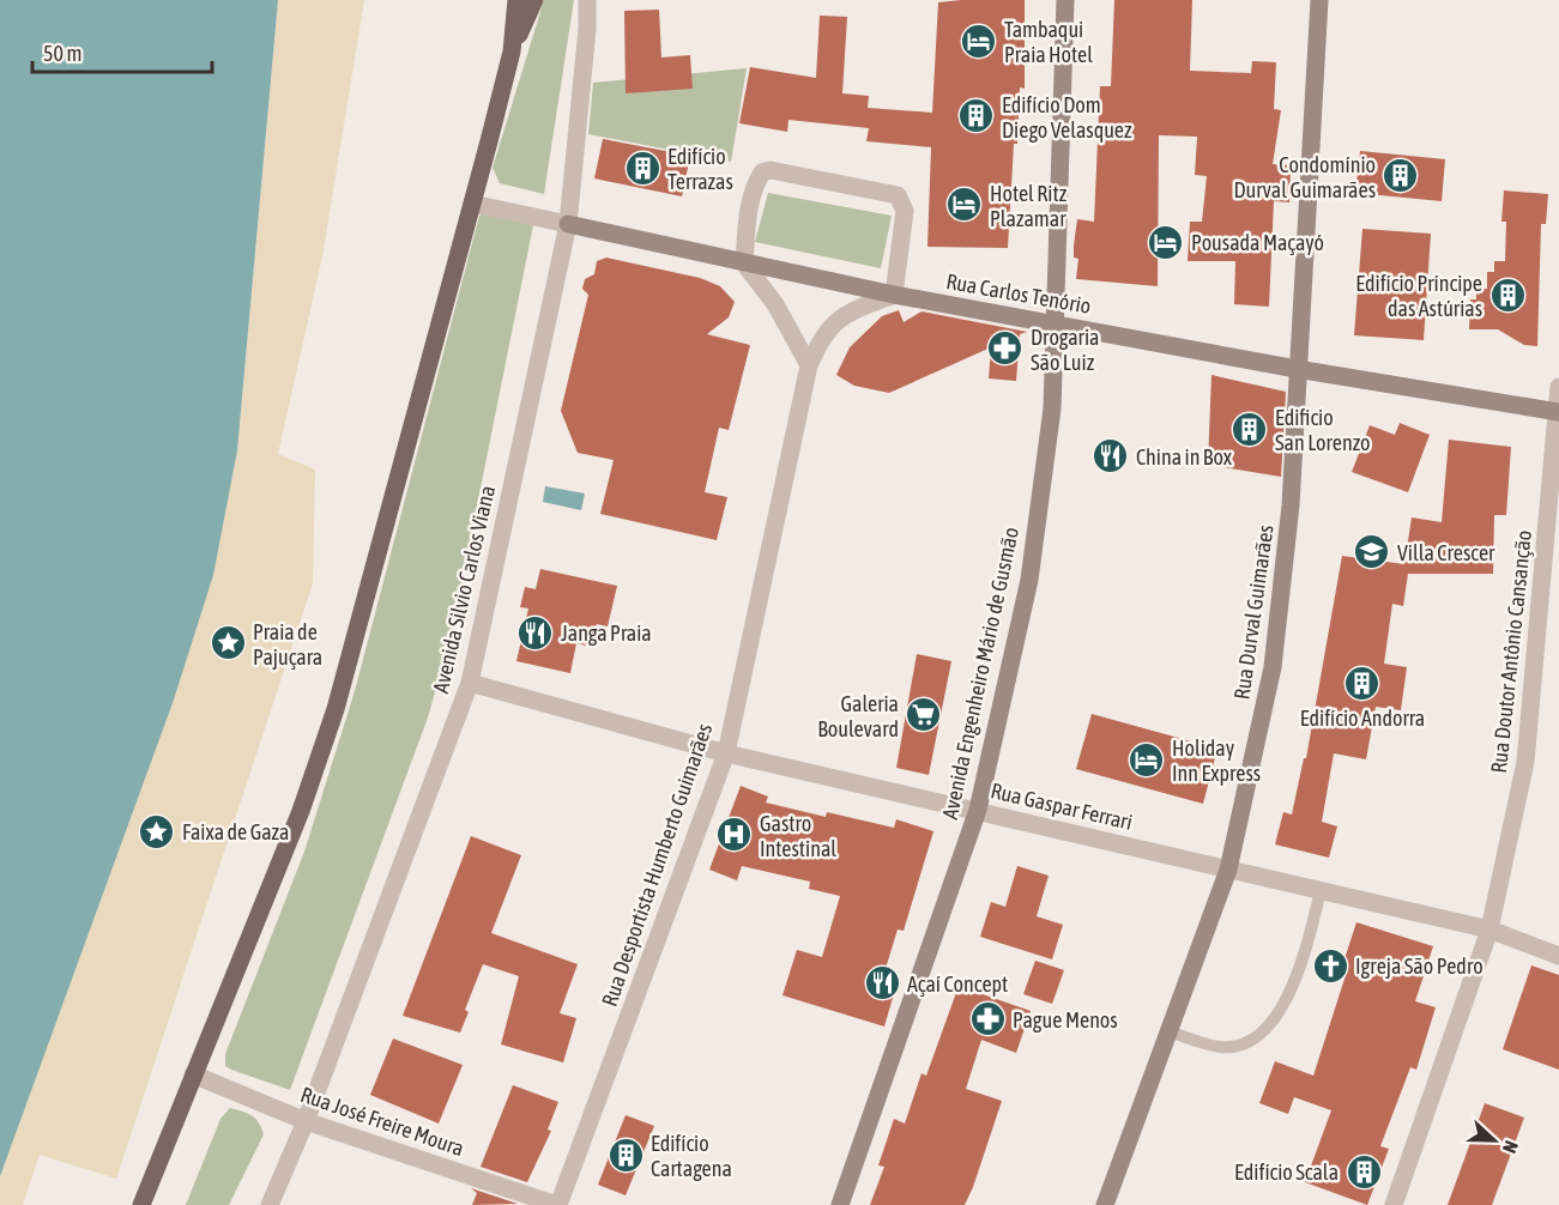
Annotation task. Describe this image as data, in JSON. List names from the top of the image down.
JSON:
{
  "streets": {
    "street": [
      "Rua Carlos Tenório",
      "Avenida Silvio Carlos Viana",
      "Rua Durval Guimarães",
      "Rua Doutor Antônio Cansanção",
      "Avenida Engenheiro Mário de Gusmão",
      "Rua Gaspar Ferrari",
      "Rua Desportista Humberto Guimarães",
      "Rua José Freire Moura"
    ]
  },
  "crossings": [
    ["Rua Carlos Tenório", "Avenida Silvio Carlos Viana"],
    ["Rua Carlos Tenório", "Rua Durval Guimarães"],
    ["Rua Carlos Tenório", "Rua Doutor Antônio Cansanção"],
    ["Rua Carlos Tenório", "Avenida Engenheiro Mário de Gusmão"],
    ["Rua Carlos Tenório", "Rua Desportista Humberto Guimarães"],
    ["Avenida Silvio Carlos Viana", "Rua Gaspar Ferrari"],
    ["Avenida Silvio Carlos Viana", "Rua José Freire Moura"],
    ["Rua Durval Guimarães", "Rua Gaspar Ferrari"],
    ["Rua Doutor Antônio Cansanção", "Rua Gaspar Ferrari"],
    ["Avenida Engenheiro Mário de Gusmão", "Rua Gaspar Ferrari"],
    ["Rua Gaspar Ferrari", "Rua Desportista Humberto Guimarães"],
    ["Rua Desportista Humberto Guimarães", "Rua José Freire Moura"]
  ],
  "places": {
    "hotel": [
      "Tambaqui Praia Hotel",
      "Hotel Ritz Plazamar",
      "Pousada Maçayó",
      "Holiday Inn Express"
    ],
    "building": [
      "Edifício Dom Diego Velasquez",
      "Edifício Terrazas",
      "Condomínio Durval Guimarães",
      "Edifício Príncipe das Astúrias",
      "Edificio San Lorenzo",
      "Edifício Andorra",
      "Edifício Cartagena",
      "Edifício Scala"
    ],
    "pharmacy": ["Drogaria São Luiz", "Pague Menos"],
    "restaurant": ["China in Box", "Janga Praia", "Açaí Concept"],
    "school or university": ["Villa Crescer"],
    "place": ["Praia de Pajuçara", "Faixa de Gaza"],
    "supermarket": ["Galeria Boulevard"],
    "hospital": ["Gastro Intestinal"],
    "church": ["Igreja São Pedro"]
  },
  "scale_bar": "50 m",
  "north": "right"
}
